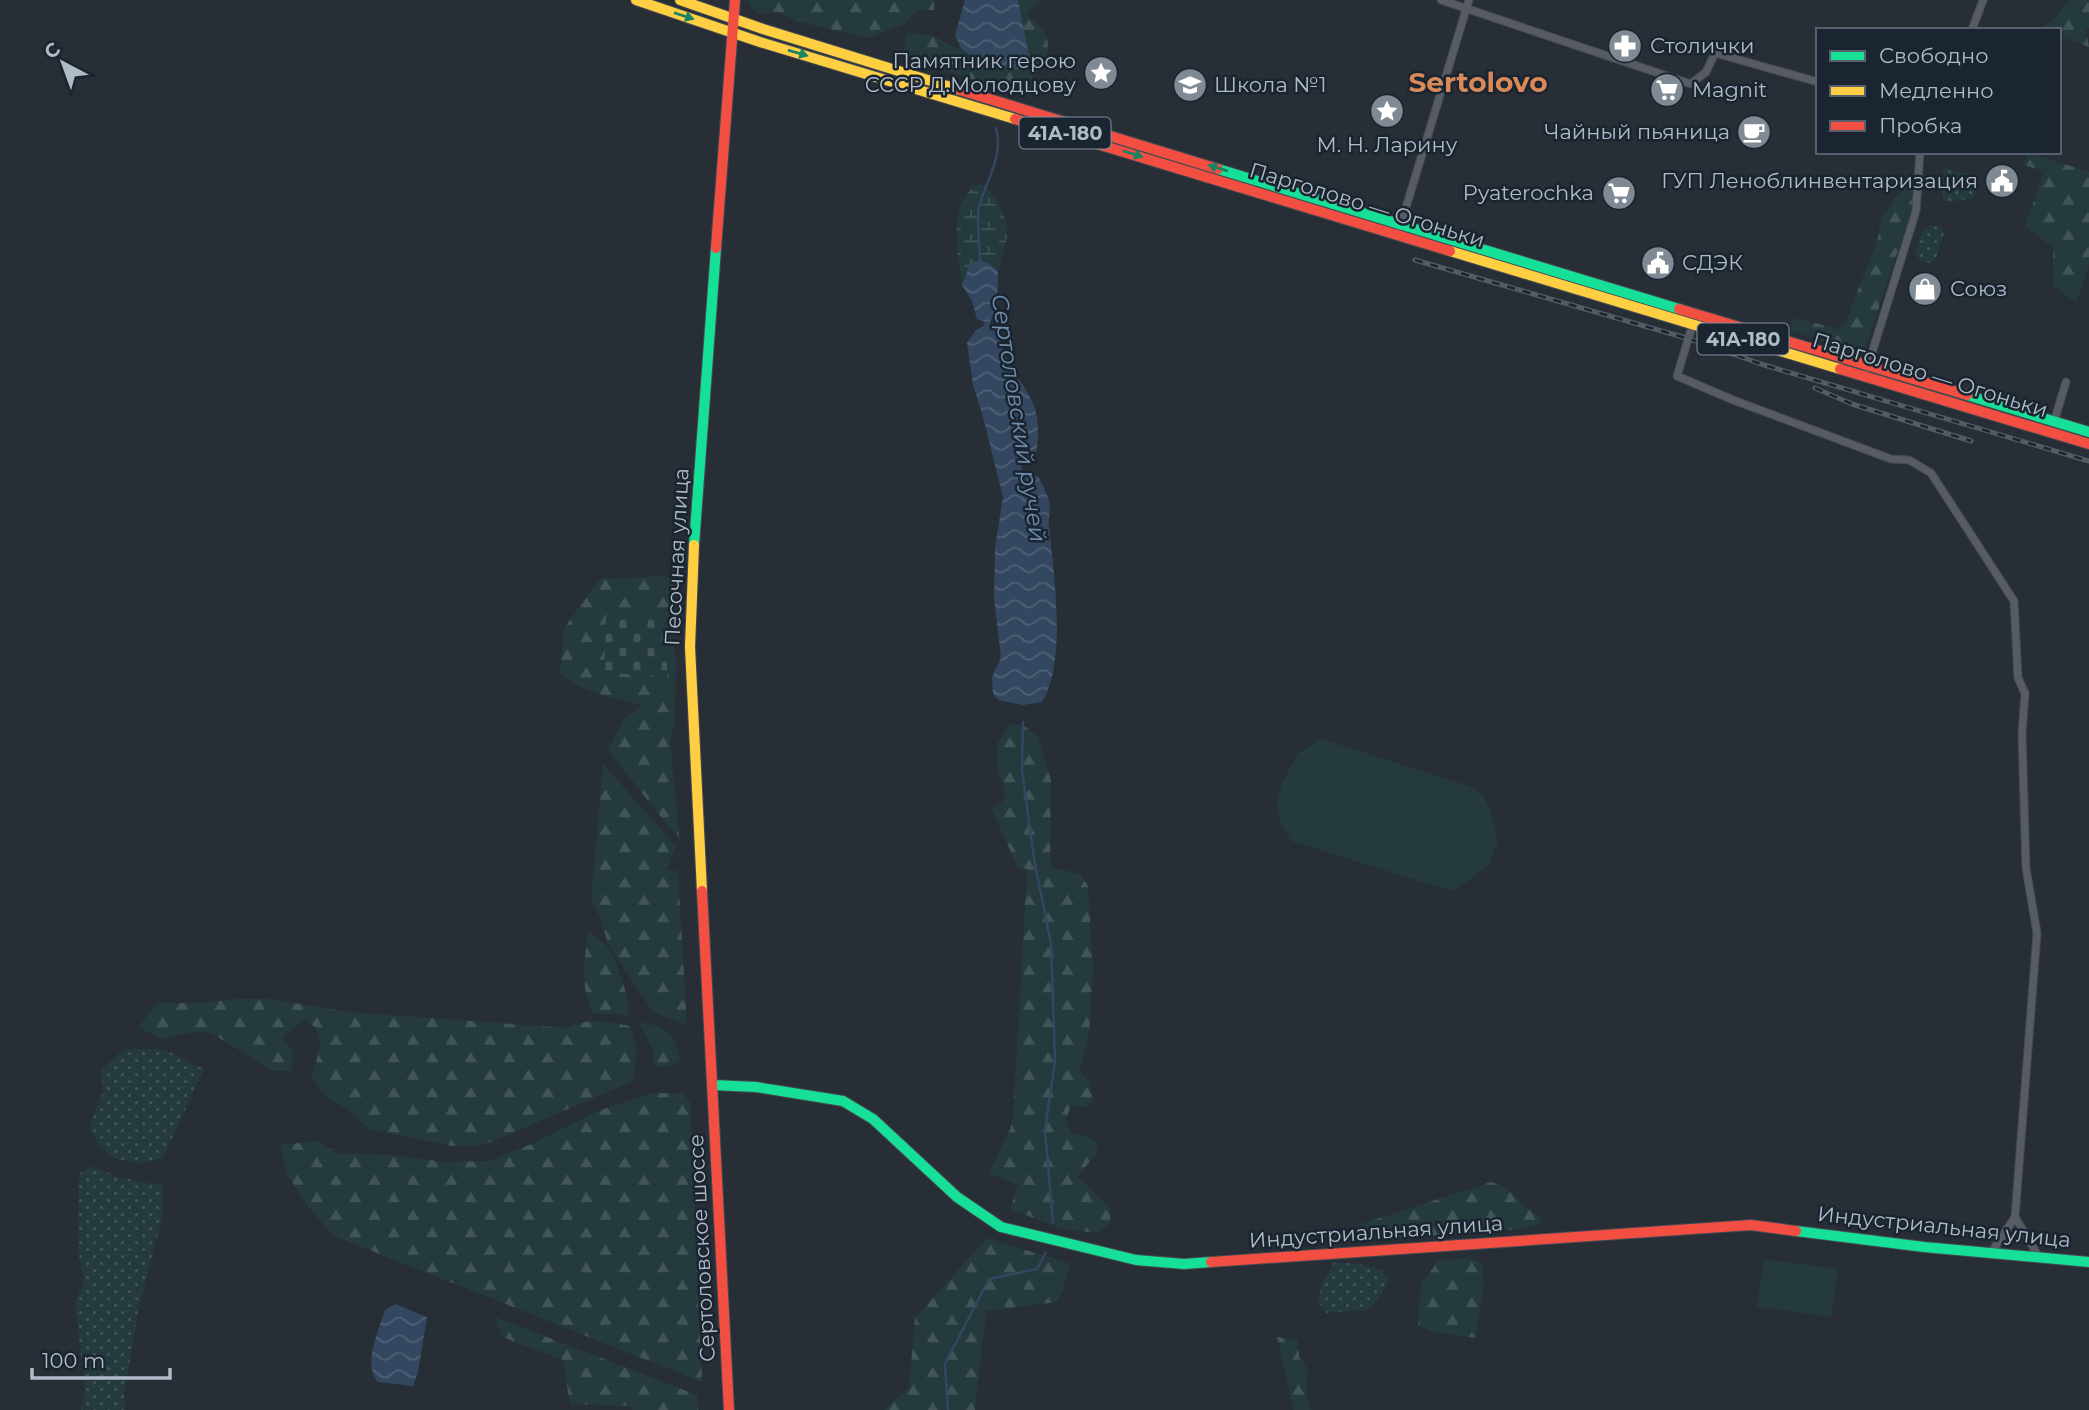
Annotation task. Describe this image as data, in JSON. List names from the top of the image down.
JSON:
{
  "streets": {
    "main road": [
      "41А-180",
      "Парголово — Огоньки",
      "Песочная улица",
      "Индустриальная улица",
      "Сертоловское шоссе"
    ]
  },
  "crossings": [
    ["Парголово — Огоньки", "Песочная улица"],
    ["Песочная улица", "Индустриальная улица"],
    ["Песочная улица", "Сертоловское шоссе"],
    ["Индустриальная улица", "Сертоловское шоссе"]
  ],
  "districts": ["Sertolovo"],
  "water": ["Сертоловский ручей"],
  "places": {
    "pharmacy": ["Столички"],
    "place": ["Памятник герою СССР Д.Молодцову", "М. Н. Ларину"],
    "school or university": ["Школа №1"],
    "supermarket": ["Magnit", "Pyaterochka"],
    "cafe": ["Чайный пьяница"],
    "public building": ["ГУП Леноблинвентаризация", "СДЭК"],
    "shop": ["Союз"]
  },
  "legend": ["Свободно", "Медленно", "Пробка"],
  "scale_bar": "100 m",
  "north": "top left"
}
